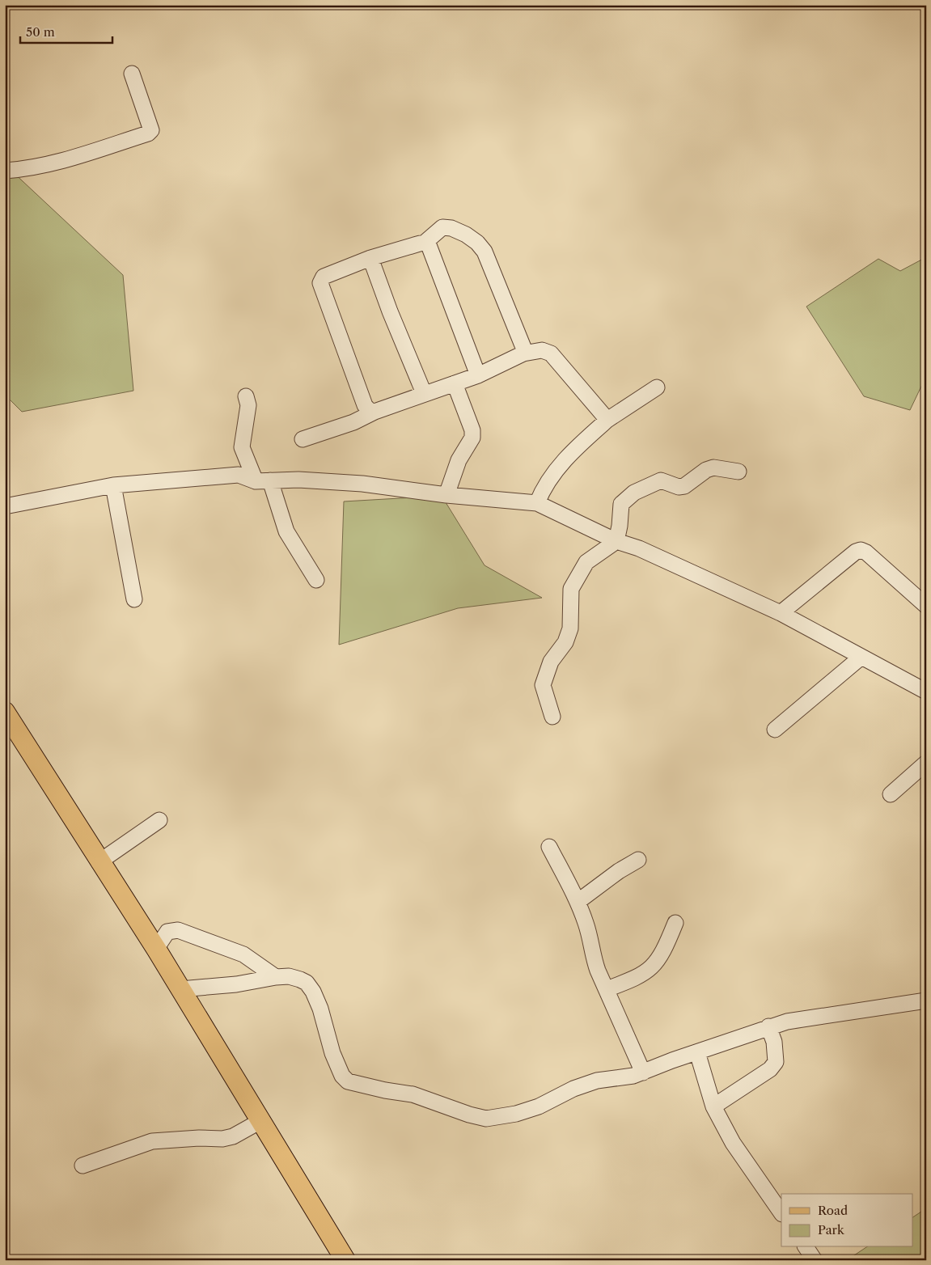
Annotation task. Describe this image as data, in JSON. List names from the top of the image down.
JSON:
{
  "legend": ["Road", "Park"],
  "scale_bar": "50 m"
}
